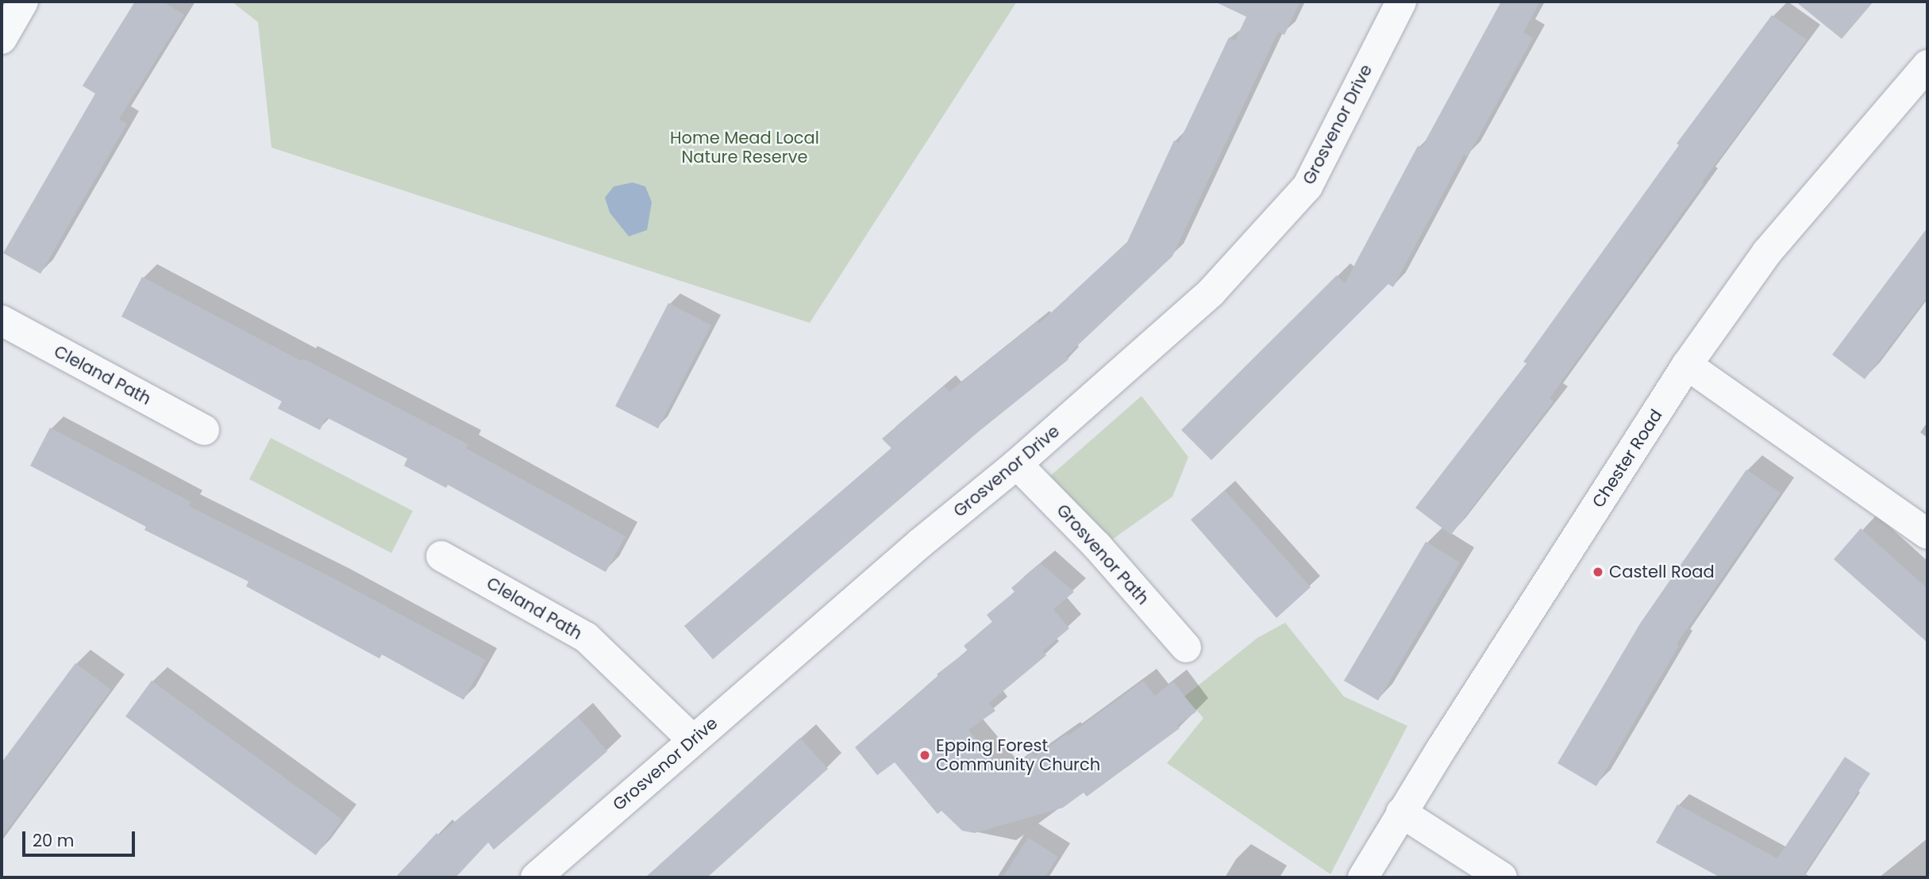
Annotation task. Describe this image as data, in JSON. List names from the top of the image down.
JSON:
{
  "streets": {
    "street": [
      "Grosvenor Drive",
      "Cleland Path",
      "Chester Road",
      "Grosvenor Path"
    ]
  },
  "crossings": [
    ["Grosvenor Drive", "Cleland Path"],
    ["Grosvenor Drive", "Grosvenor Path"]
  ],
  "parks": ["Home Mead Local Nature Reserve"],
  "places": ["Castell Road", "Epping Forest Community Church"],
  "scale_bar": "20 m"
}
